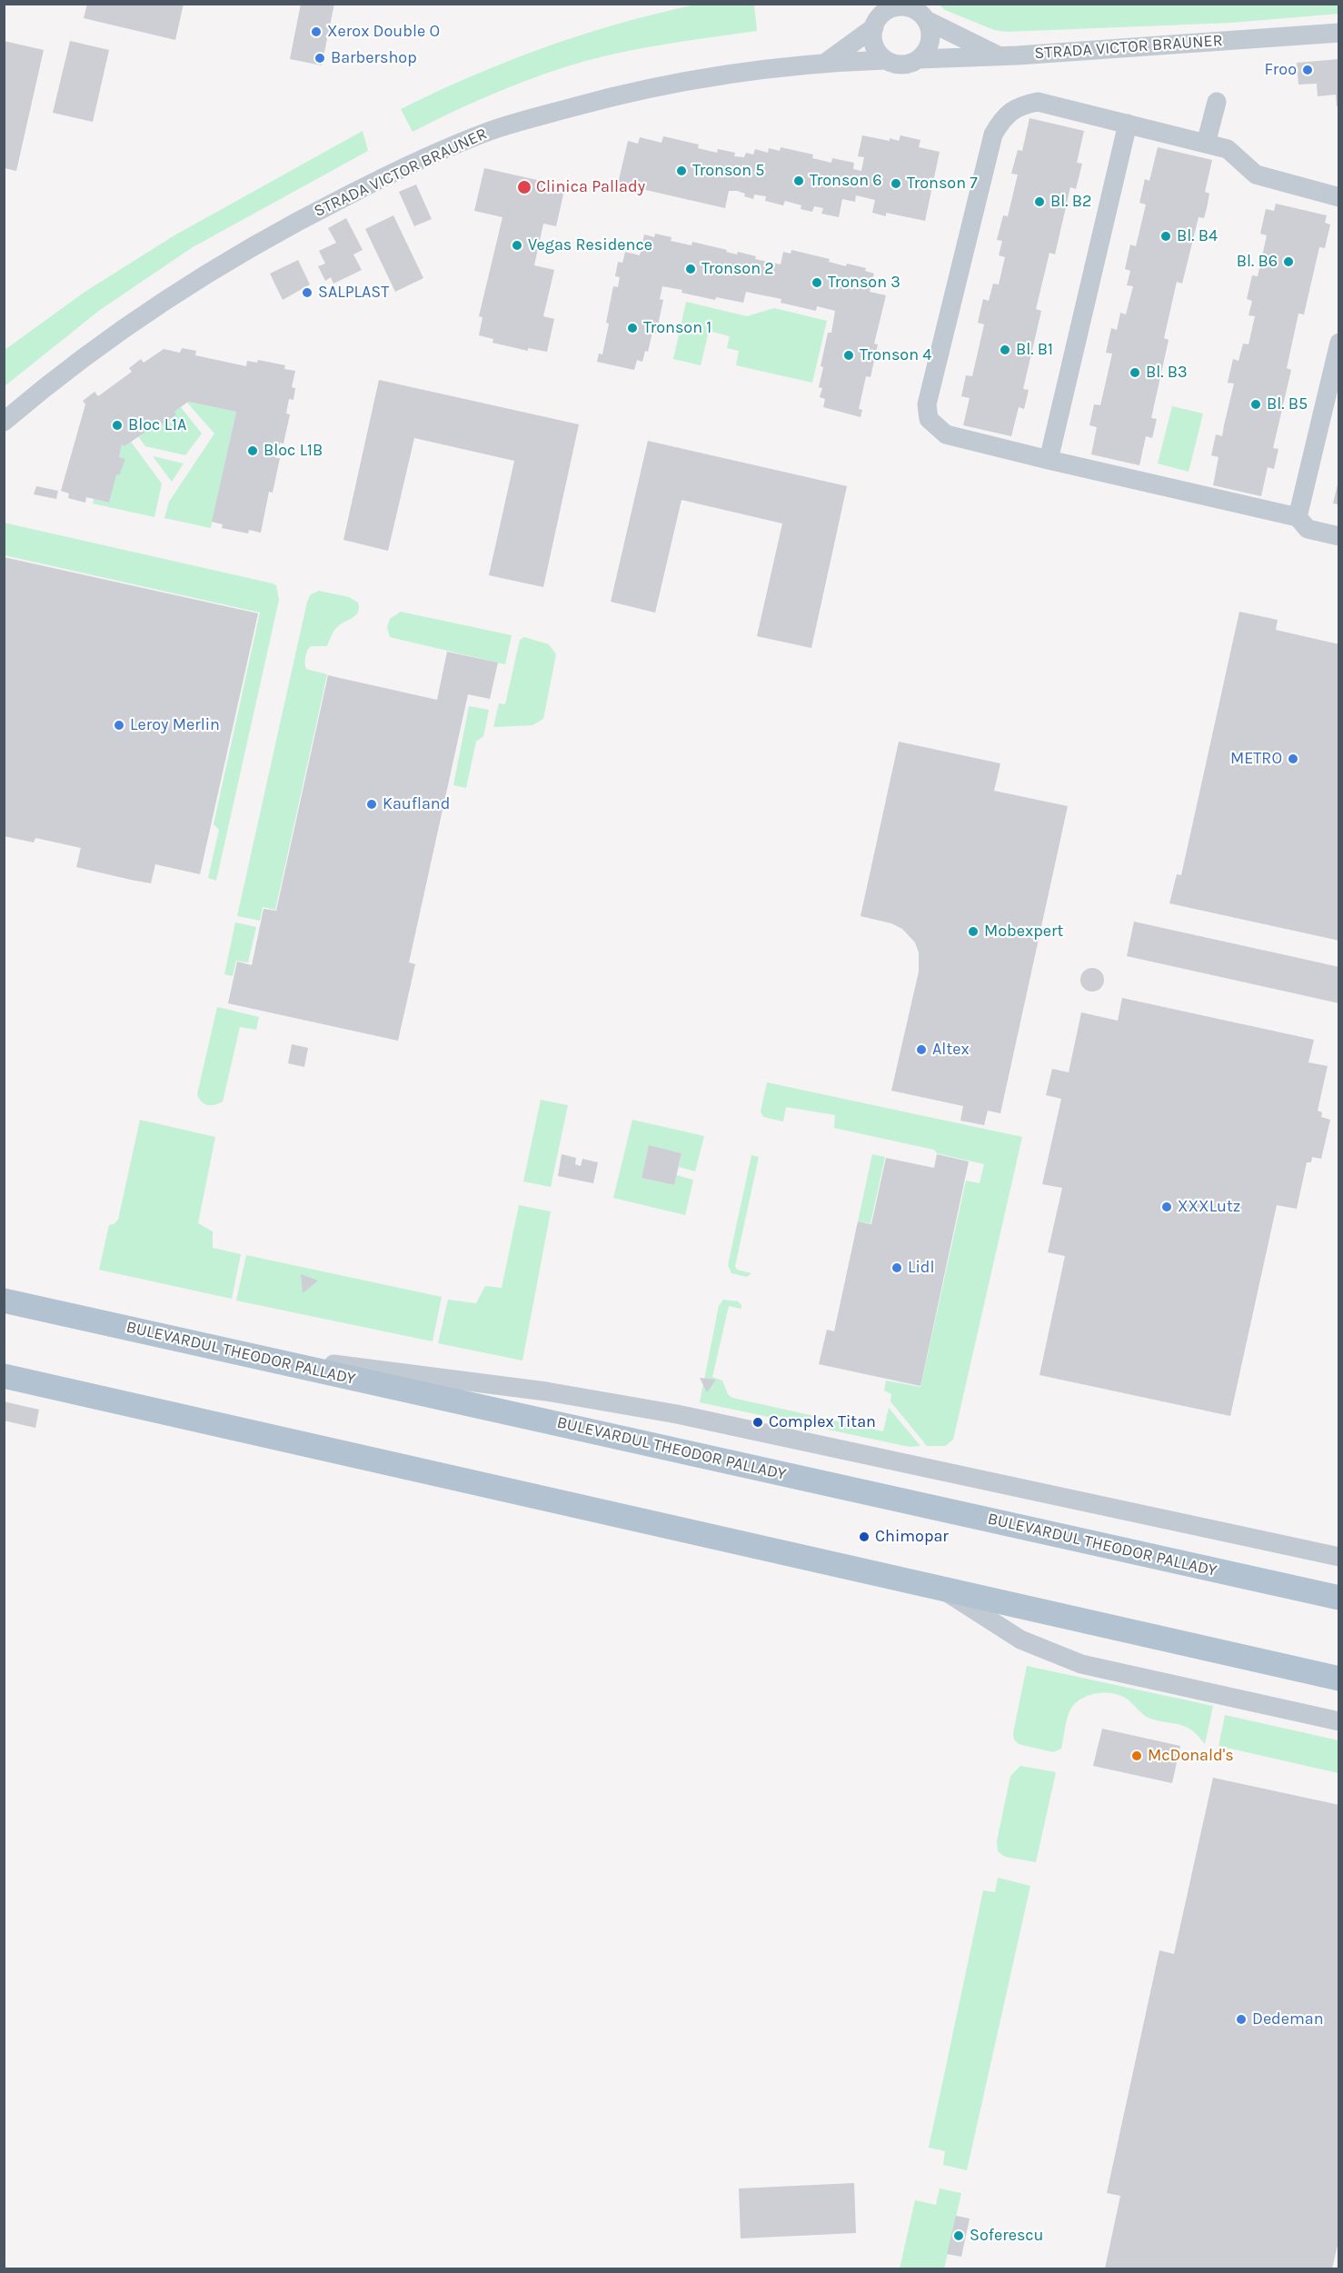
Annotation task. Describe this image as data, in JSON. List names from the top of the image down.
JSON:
{
  "streets": {
    "main road": ["BULEVARDUL THEODOR PALLADY"],
    "street": ["STRADA VICTOR BRAUNER"]
  },
  "places": [
    "Xerox Double O",
    "Barbershop",
    "Froo",
    "Tronson 5",
    "Tronson 6",
    "Tronson 7",
    "Clinica Pallady",
    "Bl. B2",
    "Bl. B4",
    "Vegas Residence",
    "Bl. B6",
    "Tronson 2",
    "Tronson 3",
    "SALPLAST",
    "Tronson 1",
    "Bl. B1",
    "Tronson 4",
    "Bl. B3",
    "Bl. B5",
    "Bloc L1A",
    "Bloc L1B",
    "Leroy Merlin",
    "METRO",
    "Kaufland",
    "Mobexpert",
    "Altex",
    "XXXLutz",
    "Lidl",
    "Complex Titan",
    "Chimopar",
    "McDonald's",
    "Dedeman",
    "Soferescu"
  ]
}
